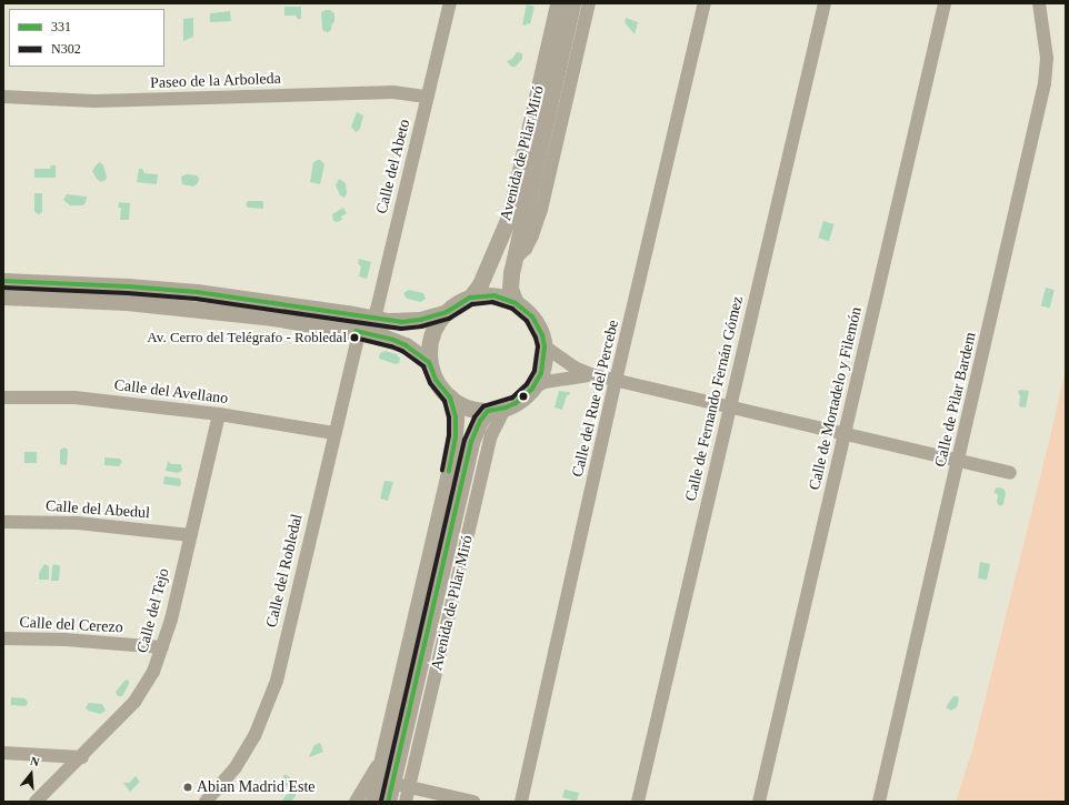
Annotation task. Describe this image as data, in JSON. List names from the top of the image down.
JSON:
{
  "streets": {
    "street": [
      "Paseo de la Arboleda",
      "Avenida de Pilar Miró",
      "Calle del Abeto",
      "Calle del Avellano",
      "Calle del Rue del Percebe",
      "Calle de Fernando Fernán Gómez",
      "Calle de Mortadelo y Filemón",
      "Calle de Pilar Bardem",
      "Calle del Abedul",
      "Calle del Robledal",
      "Calle del Tejo",
      "Calle del Cerezo"
    ]
  },
  "crossings": [
    ["Paseo de la Arboleda", "Calle del Abeto"],
    ["Calle del Abeto", "Calle del Robledal"],
    ["Calle del Avellano", "Calle del Robledal"],
    ["Calle del Avellano", "Calle del Tejo"],
    ["Calle del Abedul", "Calle del Tejo"],
    ["Calle del Tejo", "Calle del Cerezo"]
  ],
  "places": ["Av. Cerro del Telégrafo - Robledal", "Abian Madrid Este"],
  "lines": ["transit line 331", "transit line N302"],
  "legend": ["331", "N302"],
  "north": "top"
}
